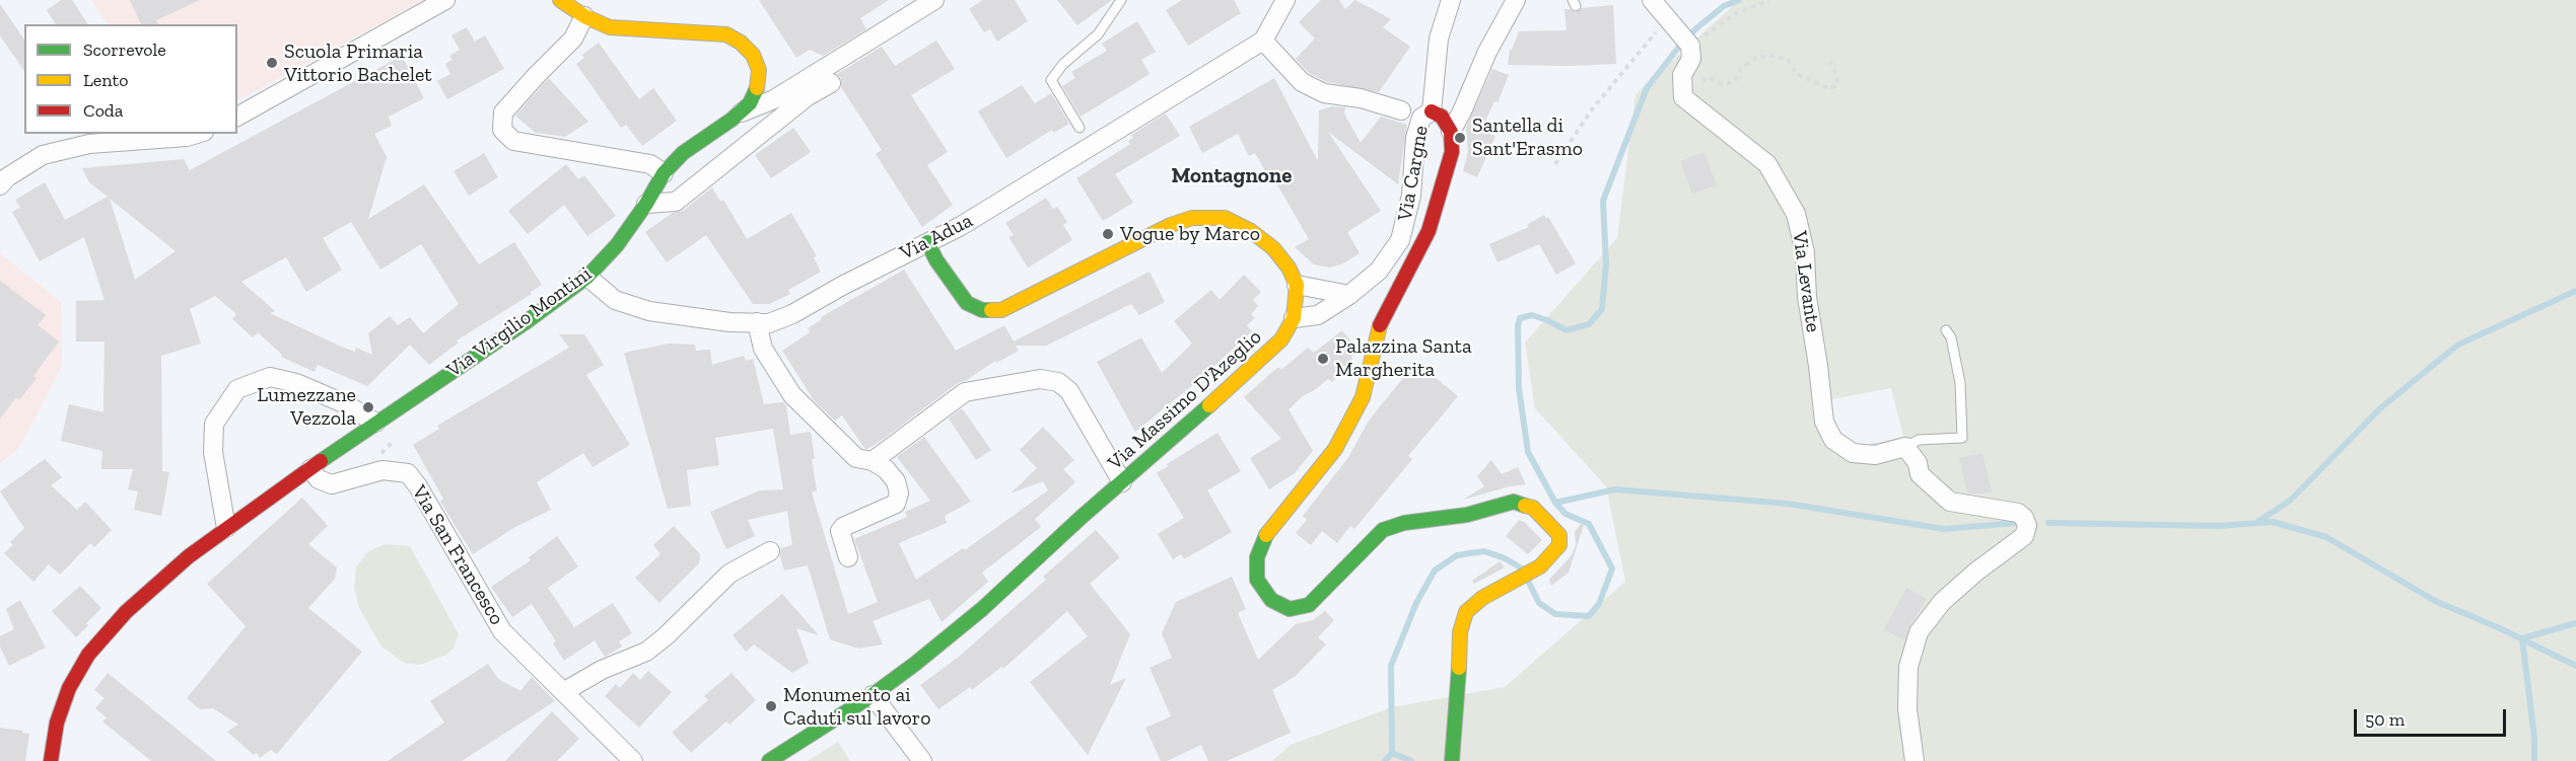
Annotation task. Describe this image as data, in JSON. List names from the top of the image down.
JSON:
{
  "streets": {
    "street": [
      "Via Cargne",
      "Via Adua",
      "Via Levante",
      "Via Virgilio Montini",
      "Via Massimo D'Azeglio",
      "Via San Francesco"
    ]
  },
  "crossings": [
    ["Via Cargne", "Via Massimo D'Azeglio"],
    ["Via Adua", "Via Virgilio Montini"],
    ["Via Virgilio Montini", "Via San Francesco"]
  ],
  "districts": ["Montagnone"],
  "places": [
    "Scuola Primaria Vittorio Bachelet",
    "Santella di Sant'Erasmo",
    "Vogue by Marco",
    "Palazzina Santa Margherita",
    "Lumezzane Vezzola",
    "Monumento ai Caduti sul lavoro"
  ],
  "legend": ["Scorrevole", "Lento", "Coda"],
  "scale_bar": "50 m"
}
